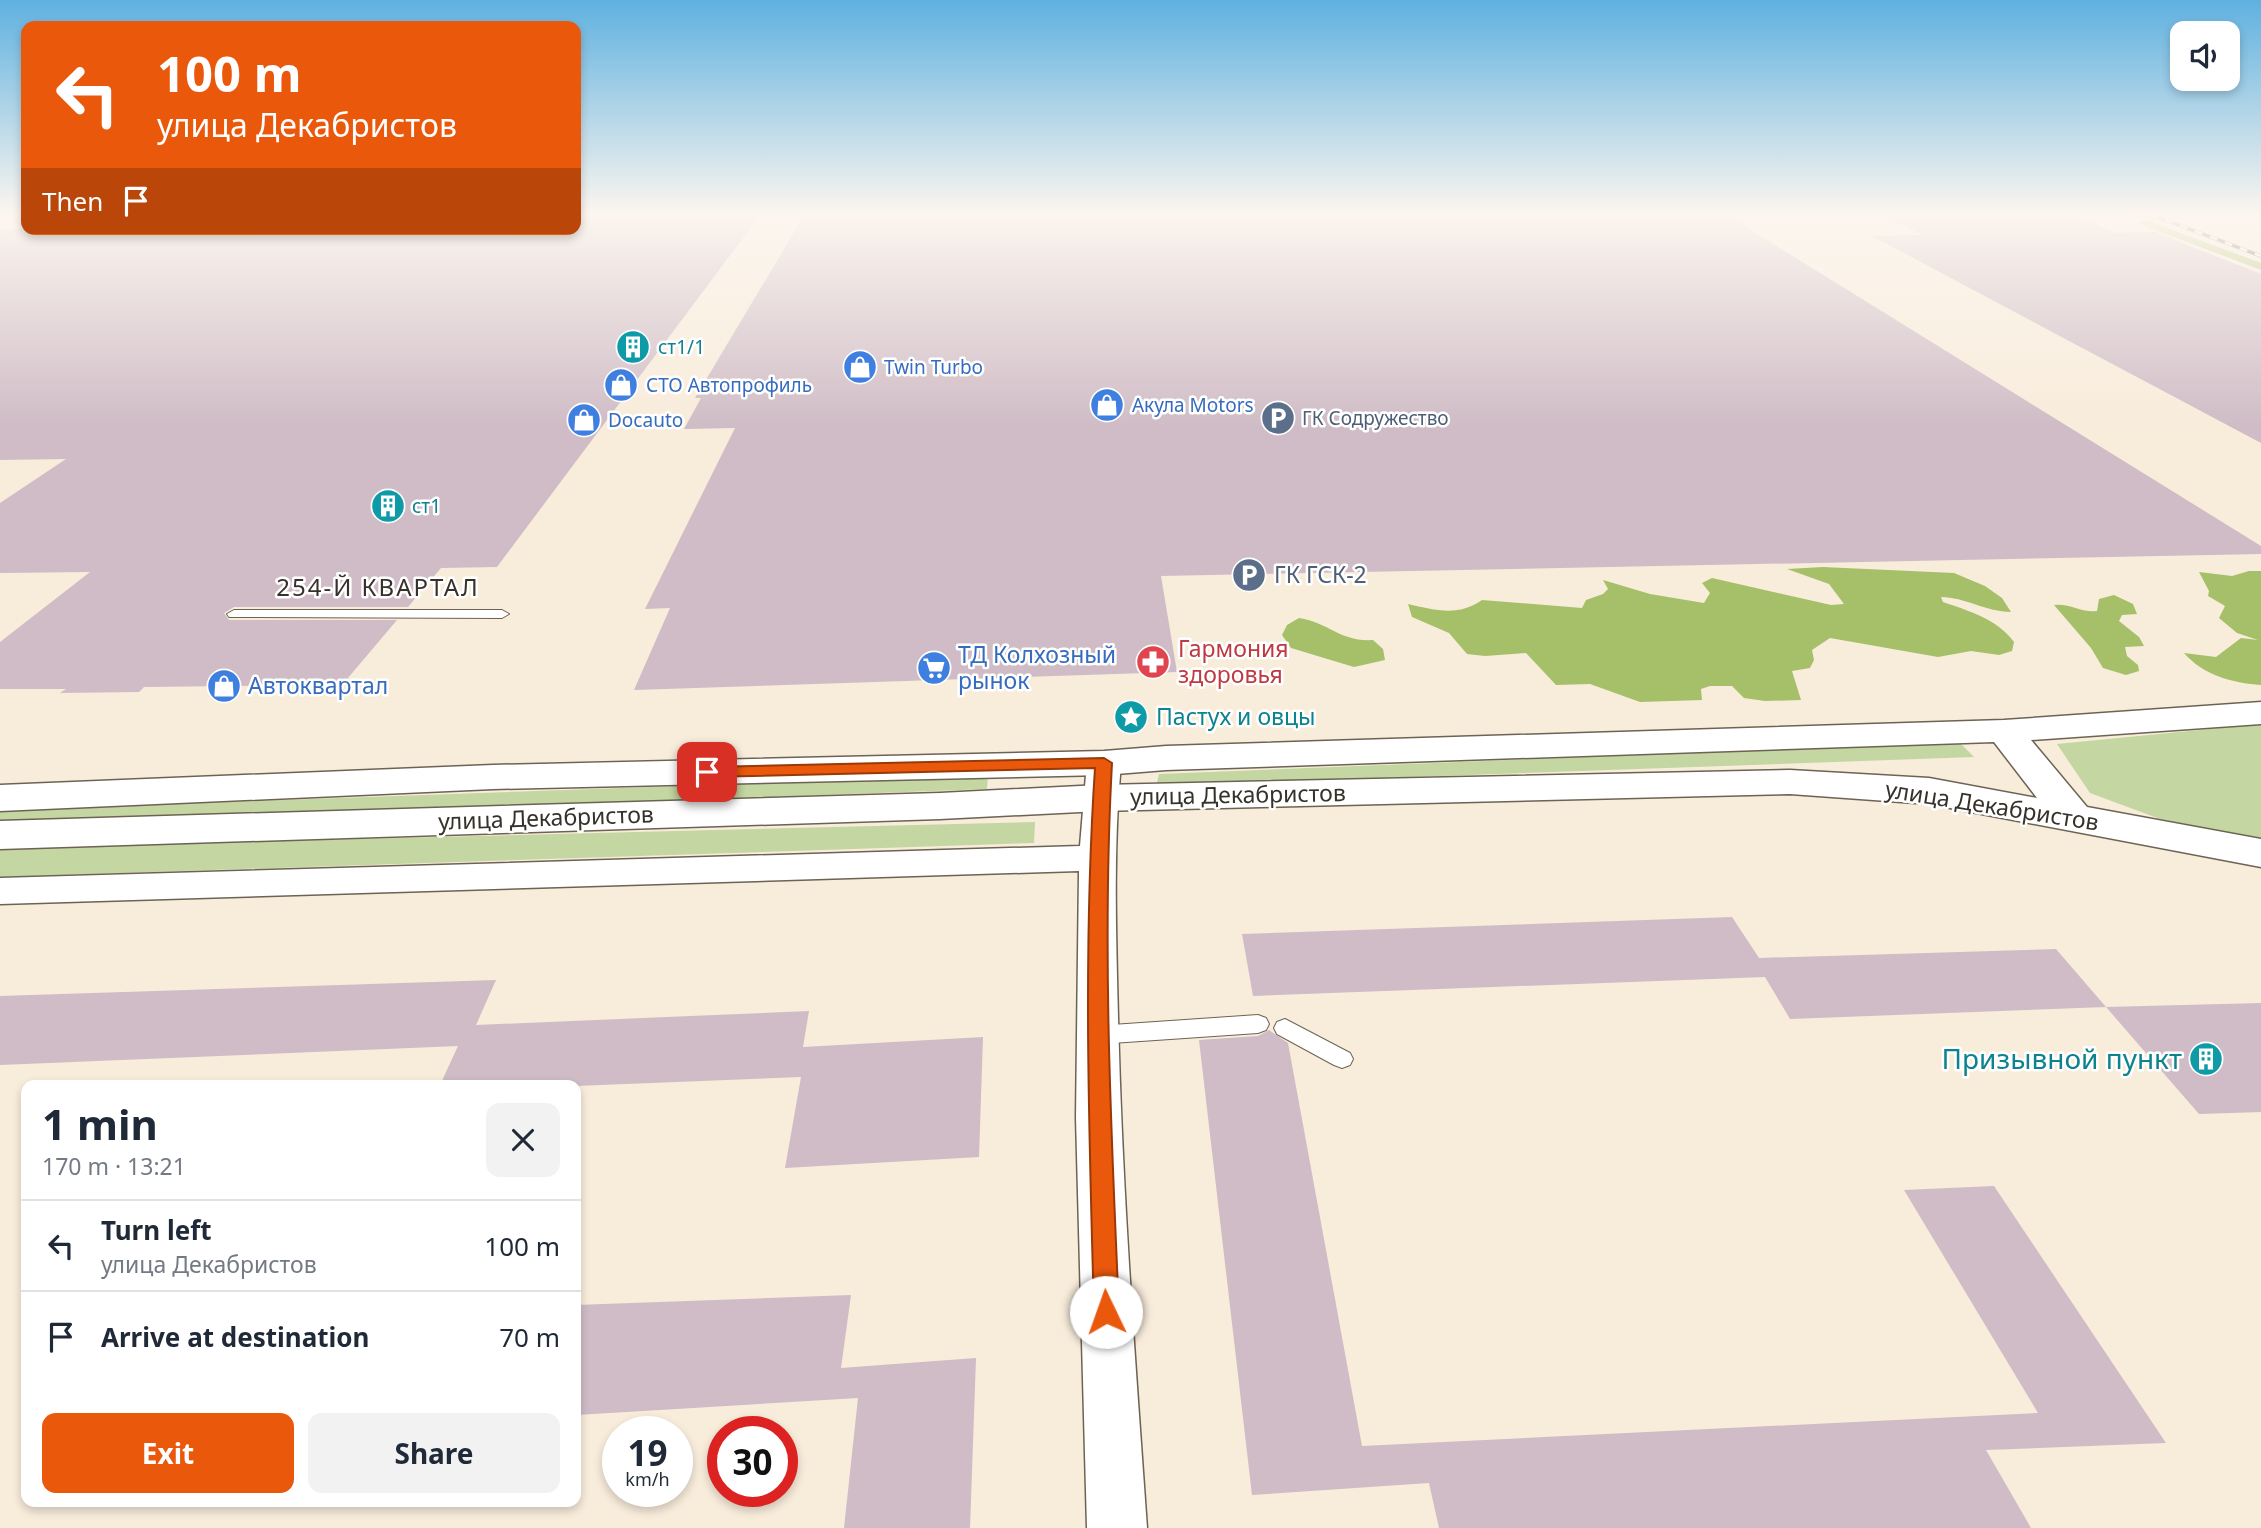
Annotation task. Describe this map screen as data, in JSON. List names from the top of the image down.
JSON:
{
  "streets": {
    "street": ["улица Декабристов"]
  },
  "districts": ["254-Й КВАРТАЛ"],
  "places": {
    "building": ["ст1/1", "ст1", "Призывной пункт"],
    "shop": [
      "Twin Turbo",
      "СТО Автопрофиль",
      "Акула Motors",
      "Docauto",
      "Автоквартал"
    ],
    "parking": ["ГК Содружество", "ГК ГСК-2"],
    "pharmacy": ["Гармония здоровья"],
    "supermarket": ["ТД Колхозный рынок"],
    "place": ["Пастух и овцы"]
  },
  "page": {
    "turn": ["100 m", "улица Декабристов"],
    "then": "Then",
    "heading": ["1 min", "170 m · 13:21"],
    "list": [
      {
        "name": "Turn left",
        "note": "улица Декабристов",
        "value": "100 m"
      },
      {
        "name": "Arrive at destination",
        "value": "70 m"
      }
    ],
    "buttons": ["Exit", "Share"],
    "speed": "19 km/h",
    "limit": "30"
  }
}
